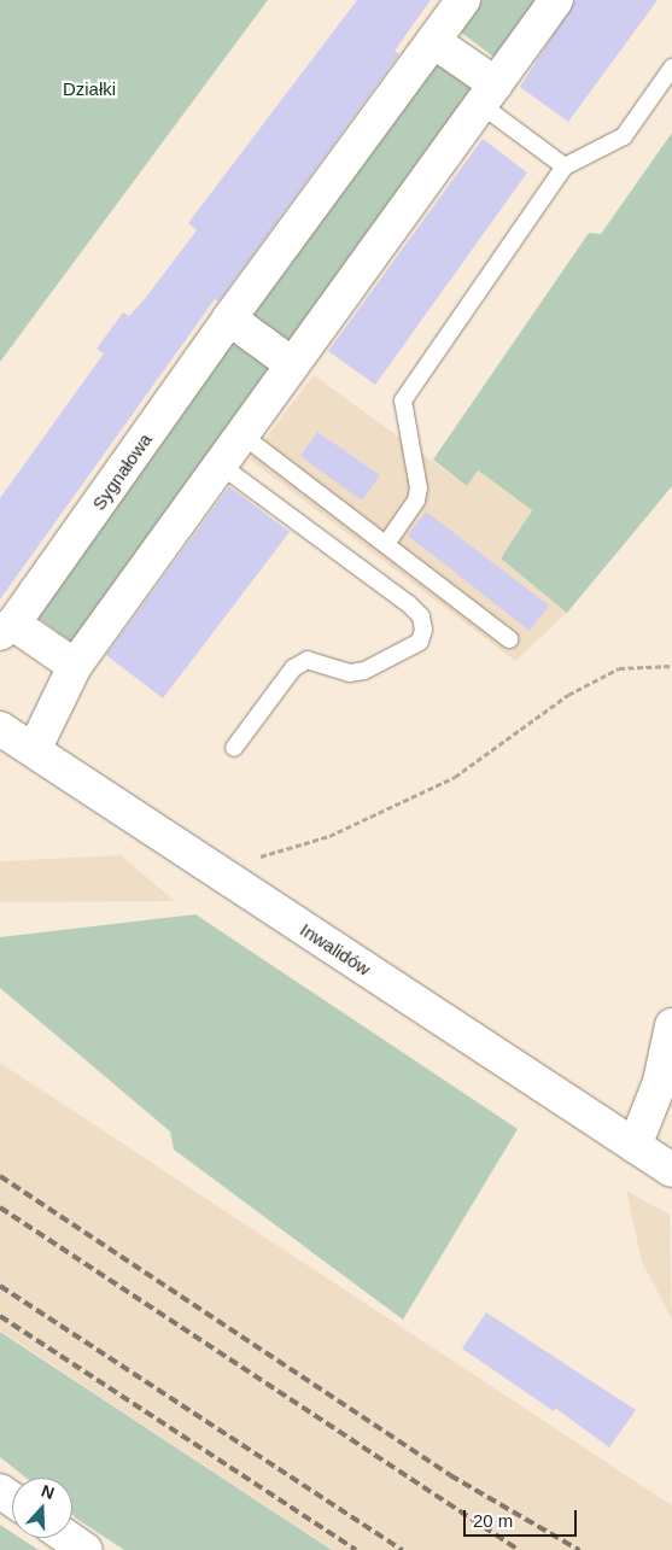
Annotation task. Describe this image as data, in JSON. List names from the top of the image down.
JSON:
{
  "streets": {
    "street": ["Sygnałowa", "Inwalidów"]
  },
  "parks": ["Działki"],
  "scale_bar": "20 m",
  "north": "top"
}
